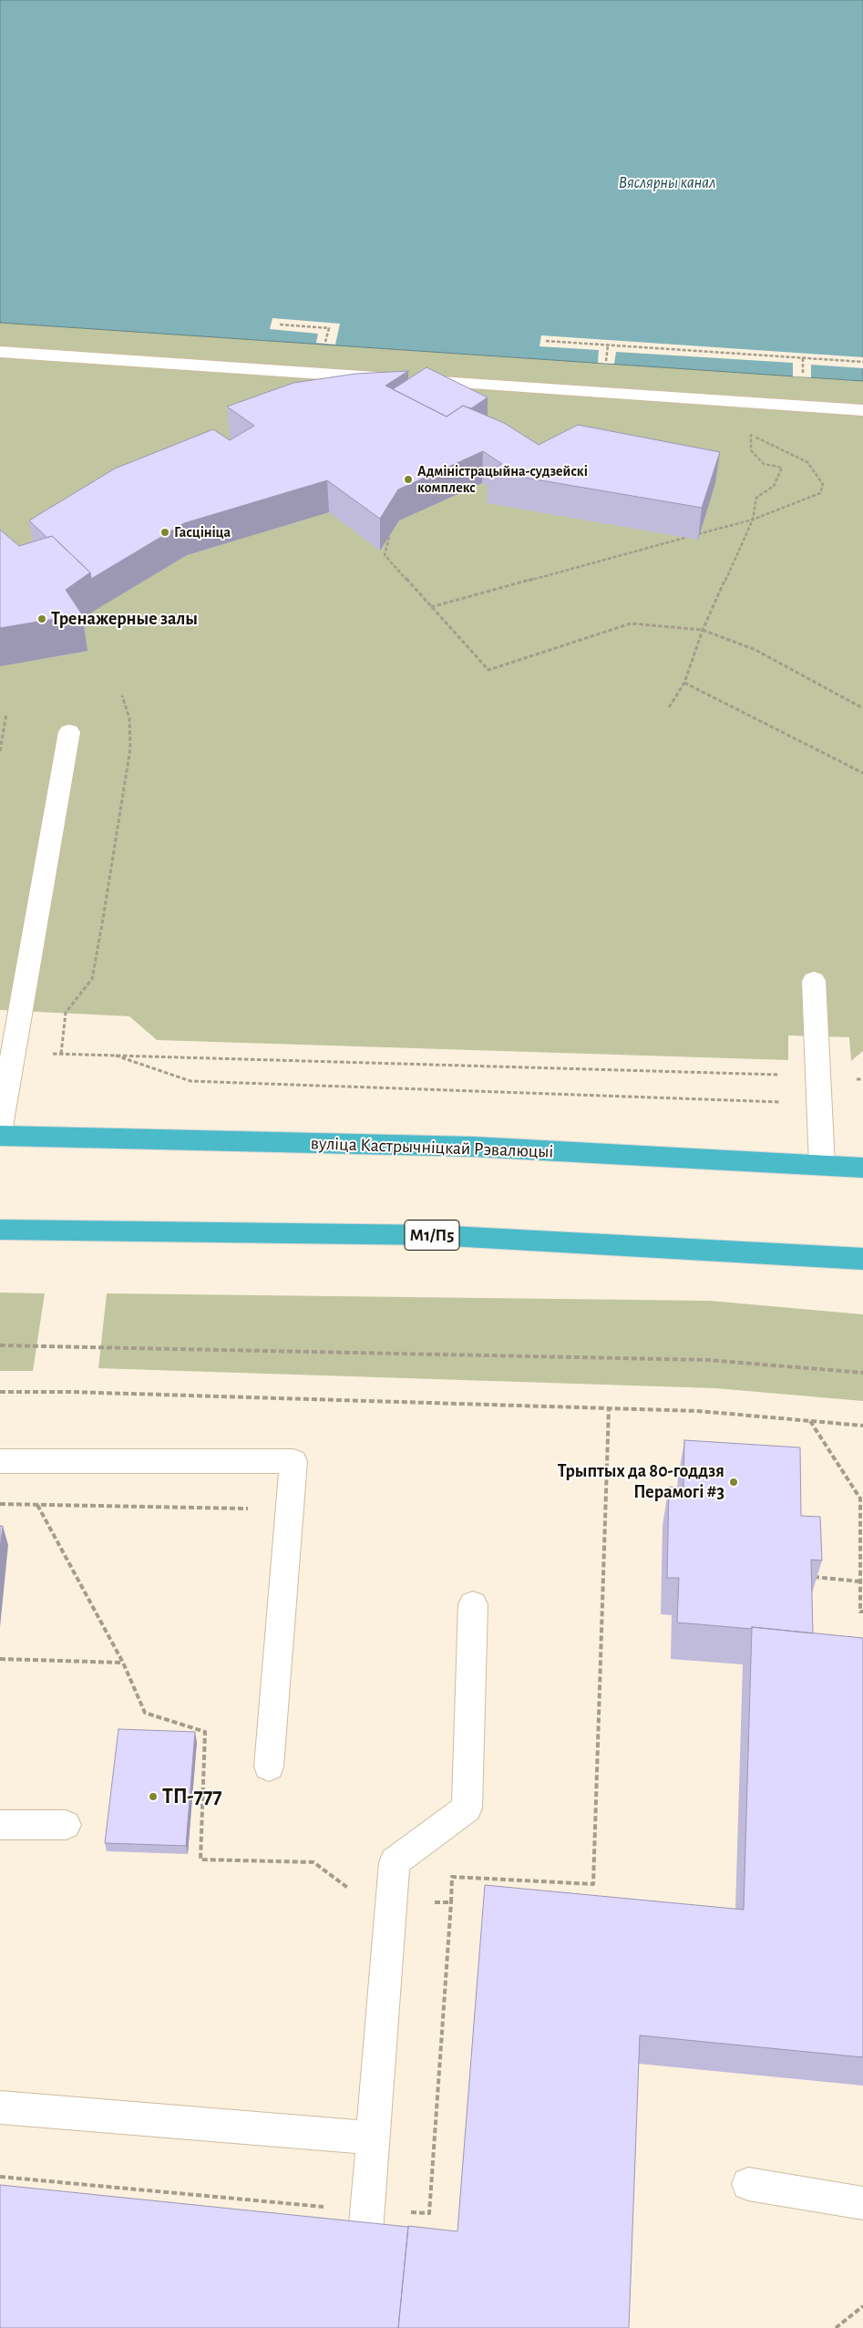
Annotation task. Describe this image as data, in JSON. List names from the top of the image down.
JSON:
{
  "streets": {
    "highway": ["вуліца Кастрычніцкай Рэвалюцыі", "М1/П5"]
  },
  "water": ["Вяслярны канал"],
  "places": [
    "Адміністрацыйна-судзейскі комплекс",
    "Гасцініца",
    "Тренажерные залы",
    "Трыптых да 80-годдзя Перамогі #3",
    "ТП-777"
  ]
}
